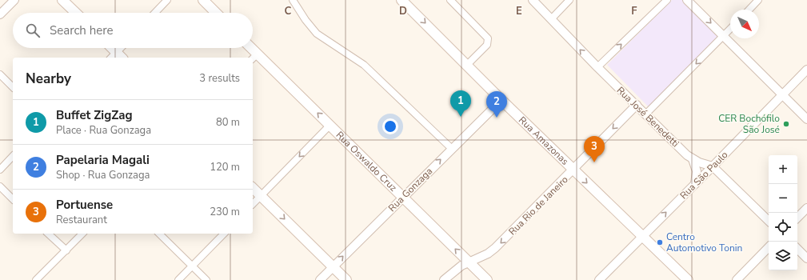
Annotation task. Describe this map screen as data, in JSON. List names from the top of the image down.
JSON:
{
  "streets": {
    "main road": ["Rua Amazonas", "Rua Oswaldo Cruz"],
    "street": [
      "Rua José Benedetti",
      "Rua São Paulo",
      "Rua Gonzaga",
      "Rua Rio de Janeiro"
    ]
  },
  "crossings": [
    ["Rua José Benedetti", "Rua São Paulo"],
    ["Rua José Benedetti", "Rua Rio de Janeiro"],
    ["Rua Amazonas", "Rua São Paulo"],
    ["Rua Amazonas", "Rua Gonzaga"],
    ["Rua Amazonas", "Rua Rio de Janeiro"],
    ["Rua Oswaldo Cruz", "Rua Gonzaga"],
    ["Rua Oswaldo Cruz", "Rua Rio de Janeiro"]
  ],
  "one_way": [
    "Rua Amazonas",
    "Rua Oswaldo Cruz",
    "Rua Gonzaga",
    "Rua Rio de Janeiro"
  ],
  "places": ["CER Bochófilo São José", "Centro Automotivo Tonin"],
  "north": "bottom right",
  "page": {
    "search": "Search here",
    "heading": ["Nearby", "3 results"],
    "pins": ["1", "2", "3"],
    "list": [
      {
        "mark": "1",
        "name": "Buffet ZigZag",
        "note": "Place · Rua Gonzaga",
        "value": "80 m"
      },
      {
        "mark": "2",
        "name": "Papelaria Magali",
        "note": "Shop · Rua Gonzaga",
        "value": "120 m"
      },
      {
        "mark": "3",
        "name": "Portuense",
        "note": "Restaurant",
        "value": "230 m"
      }
    ],
    "map_buttons": ["+", "−"]
  },
  "grid": {
    "columns": [
      "C",
      "D",
      "E",
      "F"
    ]
  }
}
